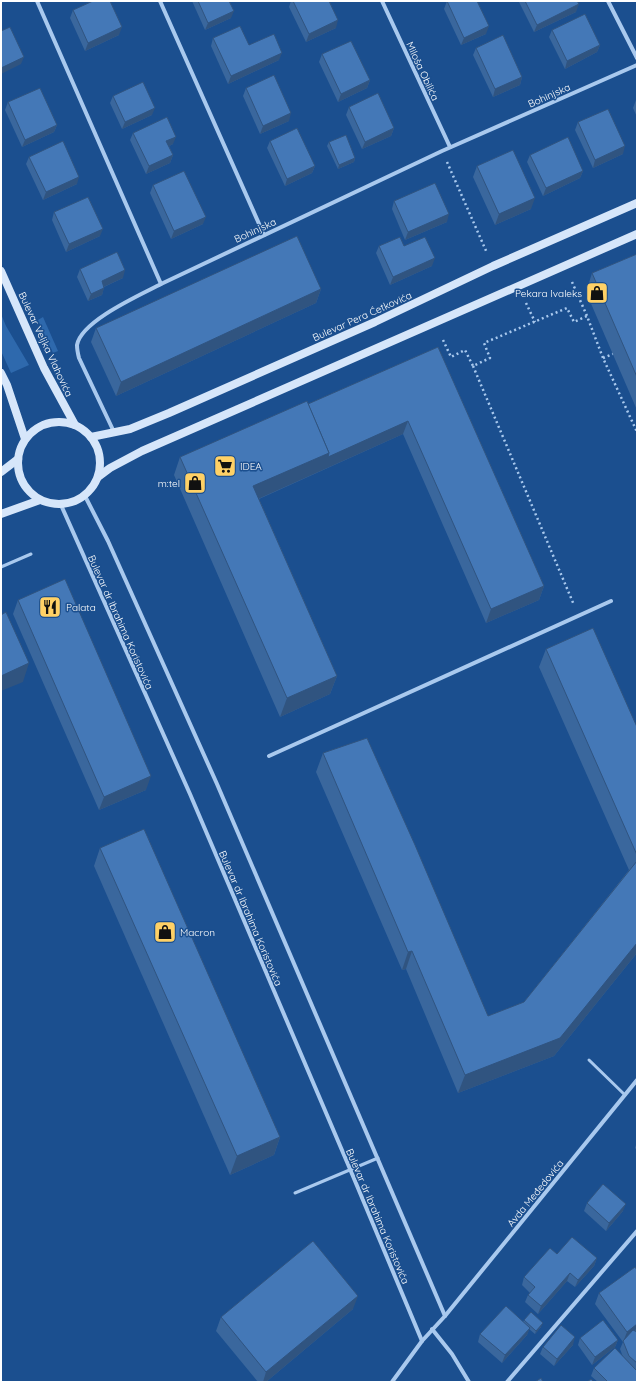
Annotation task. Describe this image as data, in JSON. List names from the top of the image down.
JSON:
{
  "streets": {
    "main road": ["Bulevar Pera Ćetkovića", "Bulevar Veljka Vlahovića"],
    "street": [
      "Miloša Obilića",
      "Bohinjska",
      "Bulevar dr Ibrahima Koristovića",
      "Avda Međedovića"
    ]
  },
  "crossings": [
    ["Miloša Obilića", "Bohinjska"],
    ["Bohinjska", "Bulevar Pera Ćetkovića"],
    ["Bulevar Pera Ćetkovića", "Bulevar Veljka Vlahovića"],
    ["Bulevar Pera Ćetkovića", "Bulevar dr Ibrahima Koristovića"],
    ["Bulevar Veljka Vlahovića", "Bulevar dr Ibrahima Koristovića"],
    ["Bulevar dr Ibrahima Koristovića", "Avda Međedovića"]
  ],
  "places": {
    "shop": ["Pekara Ivaleks", "m:tel", "Macron"],
    "supermarket": ["IDEA"],
    "restaurant": ["Palata"]
  }
}
